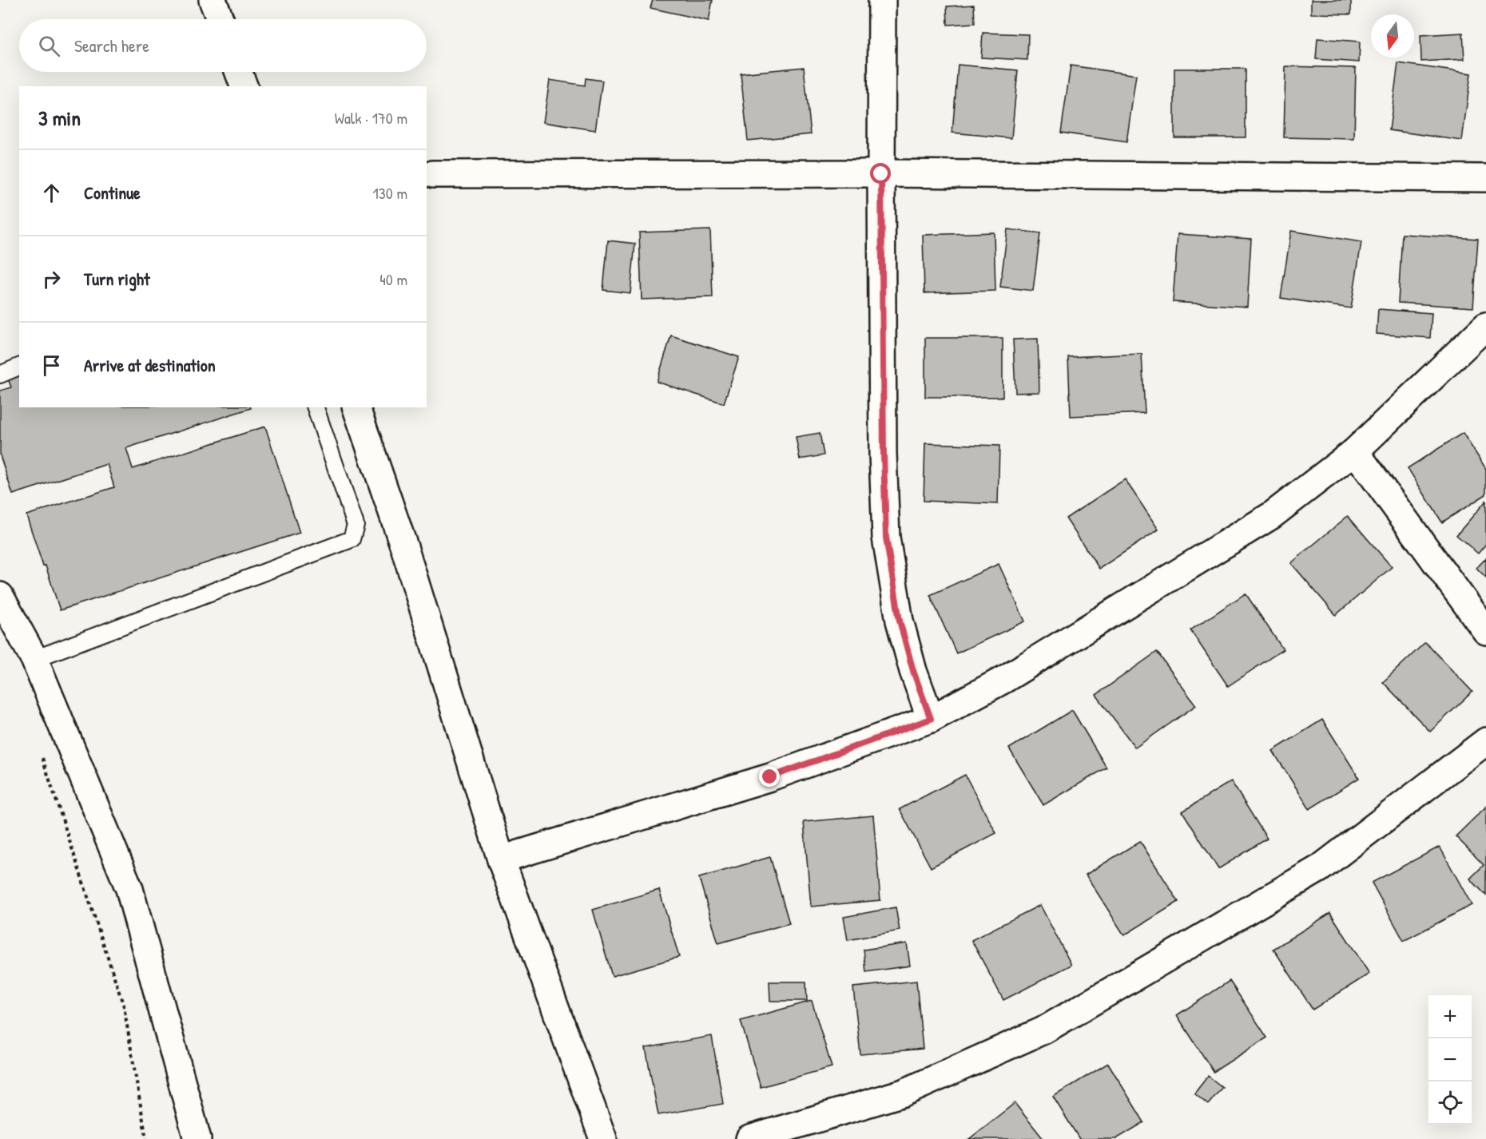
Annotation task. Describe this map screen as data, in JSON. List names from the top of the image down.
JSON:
{
  "north": "bottom",
  "page": {
    "search": "Search here",
    "heading": ["3 min", "Walk · 170 m"],
    "list": [
      ["Continue", "130 m"],
      ["Turn right", "40 m"],
      "Arrive at destination"
    ],
    "map_buttons": ["+", "−"]
  }
}
